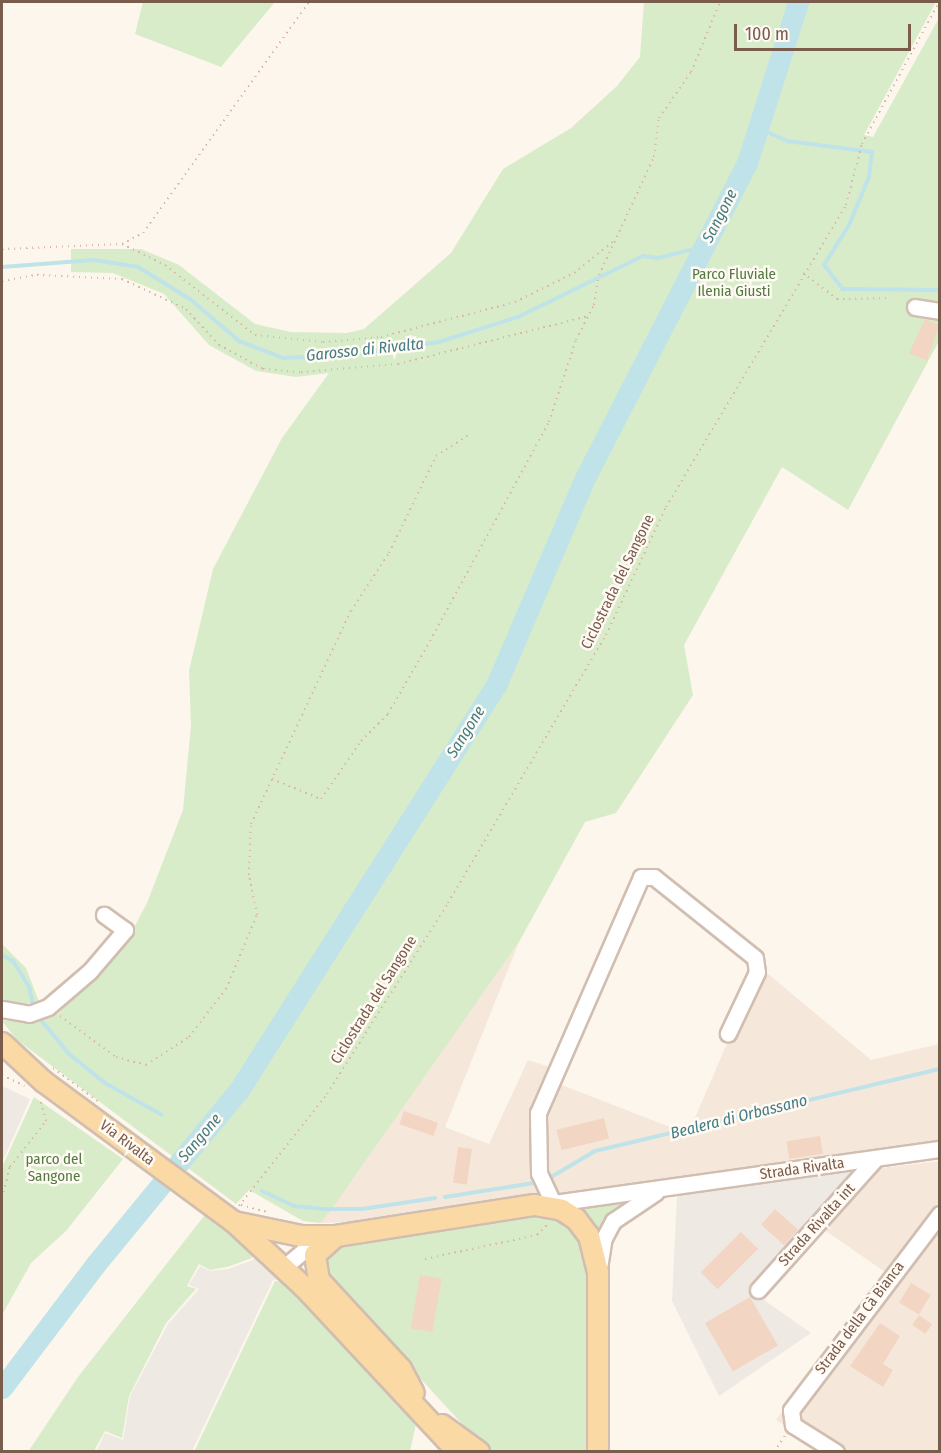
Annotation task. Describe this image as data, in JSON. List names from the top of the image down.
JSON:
{
  "streets": {
    "main road": ["Via Rivalta"],
    "street": ["Strada Rivalta", "Strada Rivalta int", "Strada della Cà Bianca"],
    "path": ["Ciclostrada del Sangone"]
  },
  "crossings": [
    ["Ciclostrada del Sangone", "Via Rivalta"],
    ["Strada Rivalta", "Strada Rivalta int"]
  ],
  "water": ["Sangone", "Garosso di Rivalta", "Bealera di Orbassano"],
  "parks": ["Parco Fluviale Ilenia Giusti", "parco del Sangone"],
  "scale_bar": "100 m"
}
